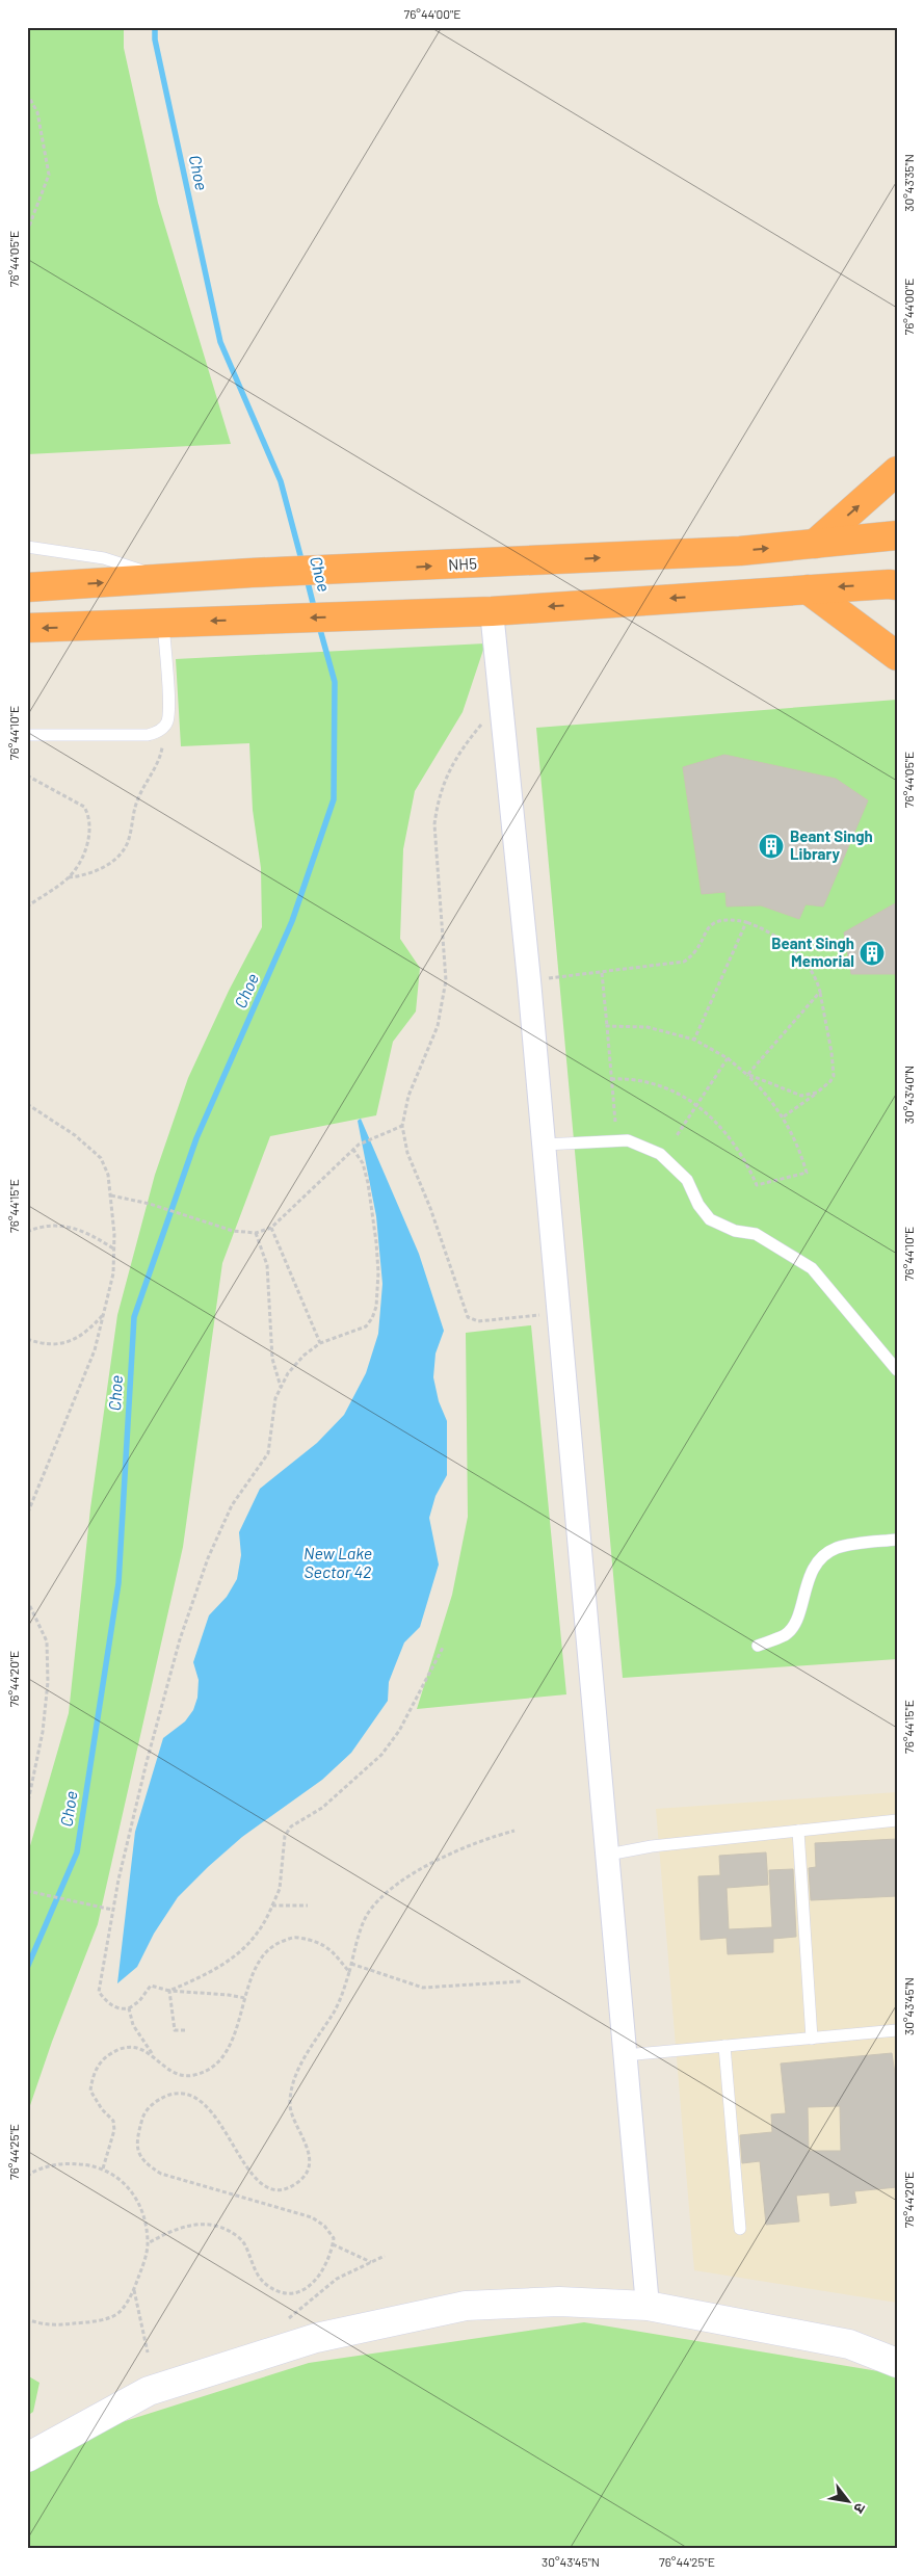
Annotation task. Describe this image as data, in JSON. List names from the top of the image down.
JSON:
{
  "streets": {
    "highway": ["NH5"]
  },
  "water": ["Choe", "New Lake Sector 42"],
  "places": {
    "building": ["Beant Singh Library", "Beant Singh Memorial"]
  },
  "north": "bottom right",
  "coordinates": [
    "76°44'00\"E",
    "30°43'35\"N",
    "76°44'05\"E",
    "76°44'10\"E",
    "30°43'40\"N",
    "76°44'15\"E",
    "76°44'20\"E",
    "30°43'45\"N",
    "76°44'25\"E"
  ]
}
